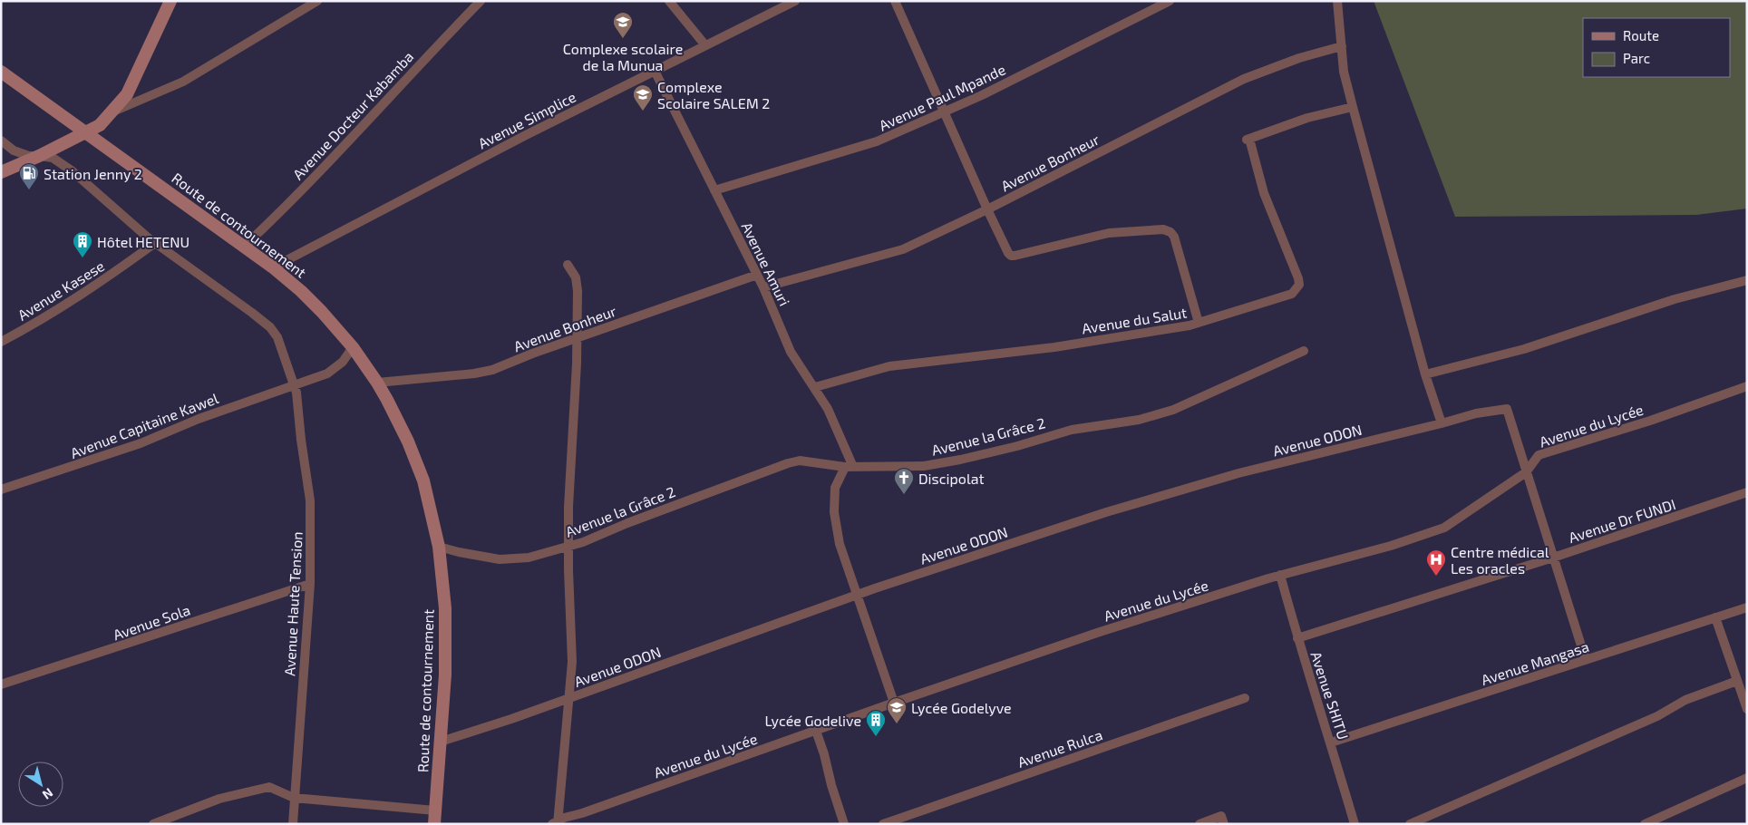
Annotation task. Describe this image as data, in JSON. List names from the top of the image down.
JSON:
{
  "streets": {
    "street": [
      "Avenue Paul Mpande",
      "Avenue Docteur Kabamba",
      "Avenue Simplice",
      "Avenue Bonheur",
      "Route de contournement",
      "Avenue Amuri",
      "Avenue Kasese",
      "Avenue du Salut",
      "Avenue Capitaine Kawel",
      "Avenue du Lycée",
      "Avenue la Grâce 2",
      "Avenue ODON",
      "Avenue Dr FUNDI",
      "Avenue Haute Tension",
      "Avenue Sola",
      "Avenue Mangasa",
      "Avenue SHITU",
      "Avenue Rulca"
    ]
  },
  "crossings": [
    ["Avenue Paul Mpande", "Avenue Amuri"],
    ["Avenue Docteur Kabamba", "Route de contournement"],
    ["Avenue Simplice", "Route de contournement"],
    ["Avenue Simplice", "Avenue Amuri"],
    ["Avenue Bonheur", "Route de contournement"],
    ["Avenue Bonheur", "Avenue Amuri"],
    ["Route de contournement", "Avenue la Grâce 2"],
    ["Route de contournement", "Avenue ODON"],
    ["Avenue Amuri", "Avenue du Salut"],
    ["Avenue Amuri", "Avenue la Grâce 2"],
    ["Avenue Kasese", "Avenue Haute Tension"],
    ["Avenue Capitaine Kawel", "Avenue Haute Tension"],
    ["Avenue du Lycée", "Avenue ODON"],
    ["Avenue du Lycée", "Avenue SHITU"],
    ["Avenue Dr FUNDI", "Avenue SHITU"],
    ["Avenue Haute Tension", "Avenue Sola"],
    ["Avenue Mangasa", "Avenue SHITU"]
  ],
  "places": {
    "school or university": ["Complexe scolaire de la Munua", "Complexe Scolaire SALEM 2", "Lycée Godelyve"],
    "fuel station": ["Station Jenny 2"],
    "building": ["Hôtel HETENU", "Lycée Godelive"],
    "church": ["Discipolat"],
    "hospital": ["Centre médical Les oracles"]
  },
  "legend": ["Route", "Parc"],
  "north": "bottom right"
}
